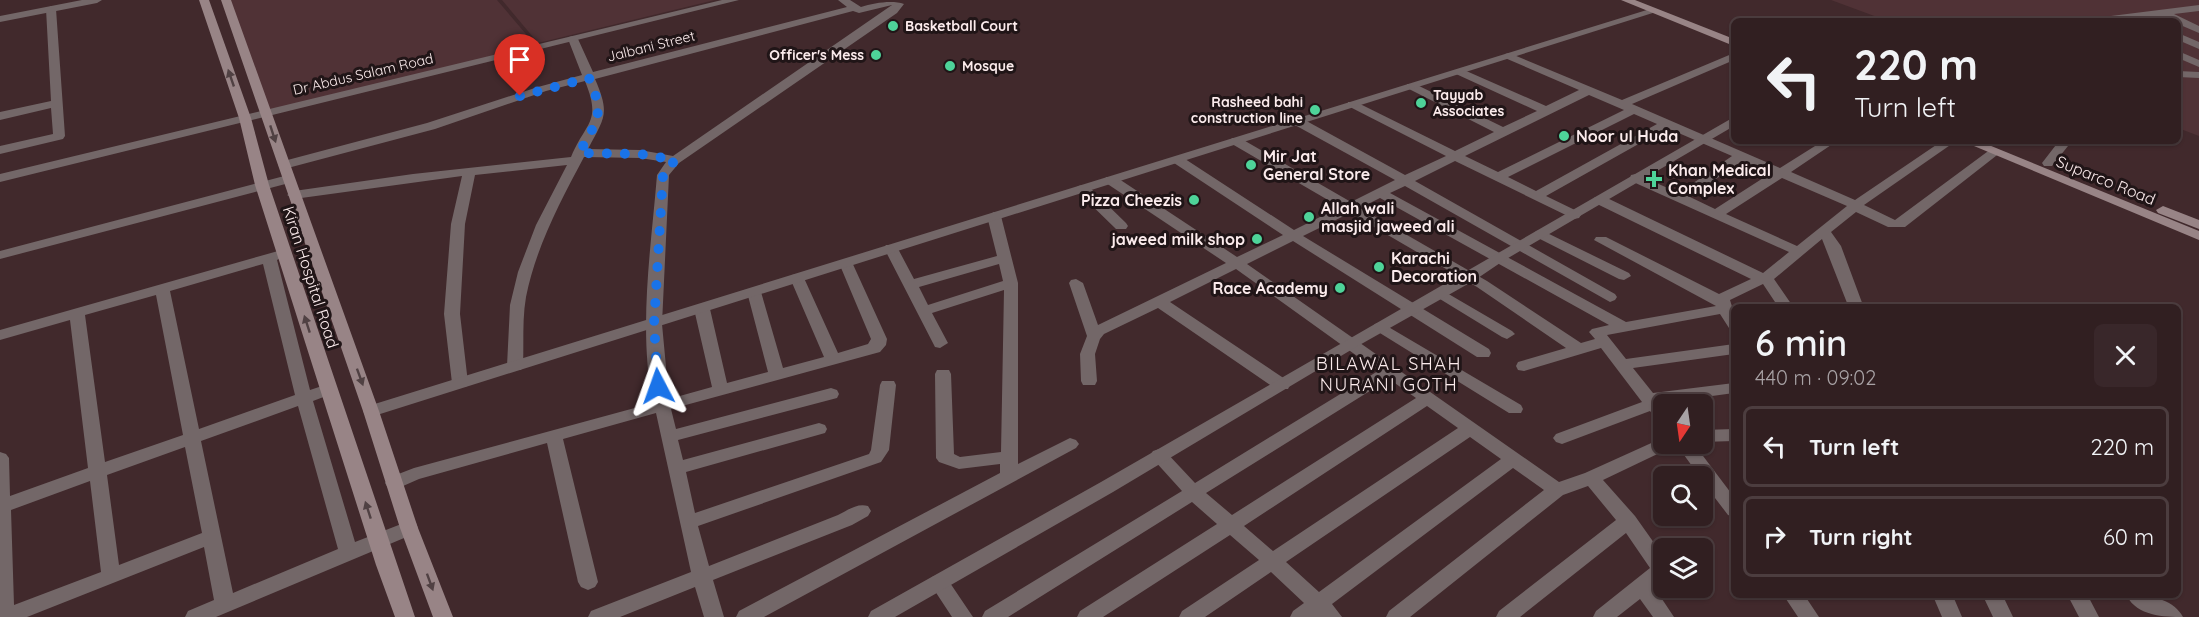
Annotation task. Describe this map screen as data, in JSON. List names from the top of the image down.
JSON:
{
  "streets": {
    "main road": ["Suparco Road", "Kiran Hospital Road"],
    "street": ["Jalbani Street", "Dr Abdus Salam Road"]
  },
  "crossings": [
    ["Jalbani Street", "Kiran Hospital Road"],
    ["Dr Abdus Salam Road", "Kiran Hospital Road"]
  ],
  "districts": ["BILAWAL SHAH NURANI GOTH"],
  "places": {
    "other": [
      "Basketball Court",
      "Officer's Mess",
      "Mosque",
      "Tayyab Associates",
      "Rasheed bahi construction line",
      "Noor ul Huda",
      "Mir Jat General Store",
      "Pizza Cheezis",
      "Allah wali masjid jaweed ali",
      "jaweed milk shop",
      "Karachi Decoration",
      "Race Academy"
    ],
    "health": ["Khan Medical Complex"]
  },
  "north": "bottom",
  "page": {
    "turn": ["220 m", "Turn left"],
    "heading": ["6 min", "440 m · 09:02"],
    "list": [
      {
        "name": "Turn left",
        "value": "220 m"
      },
      {
        "name": "Turn right",
        "value": "60 m"
      }
    ]
  }
}
